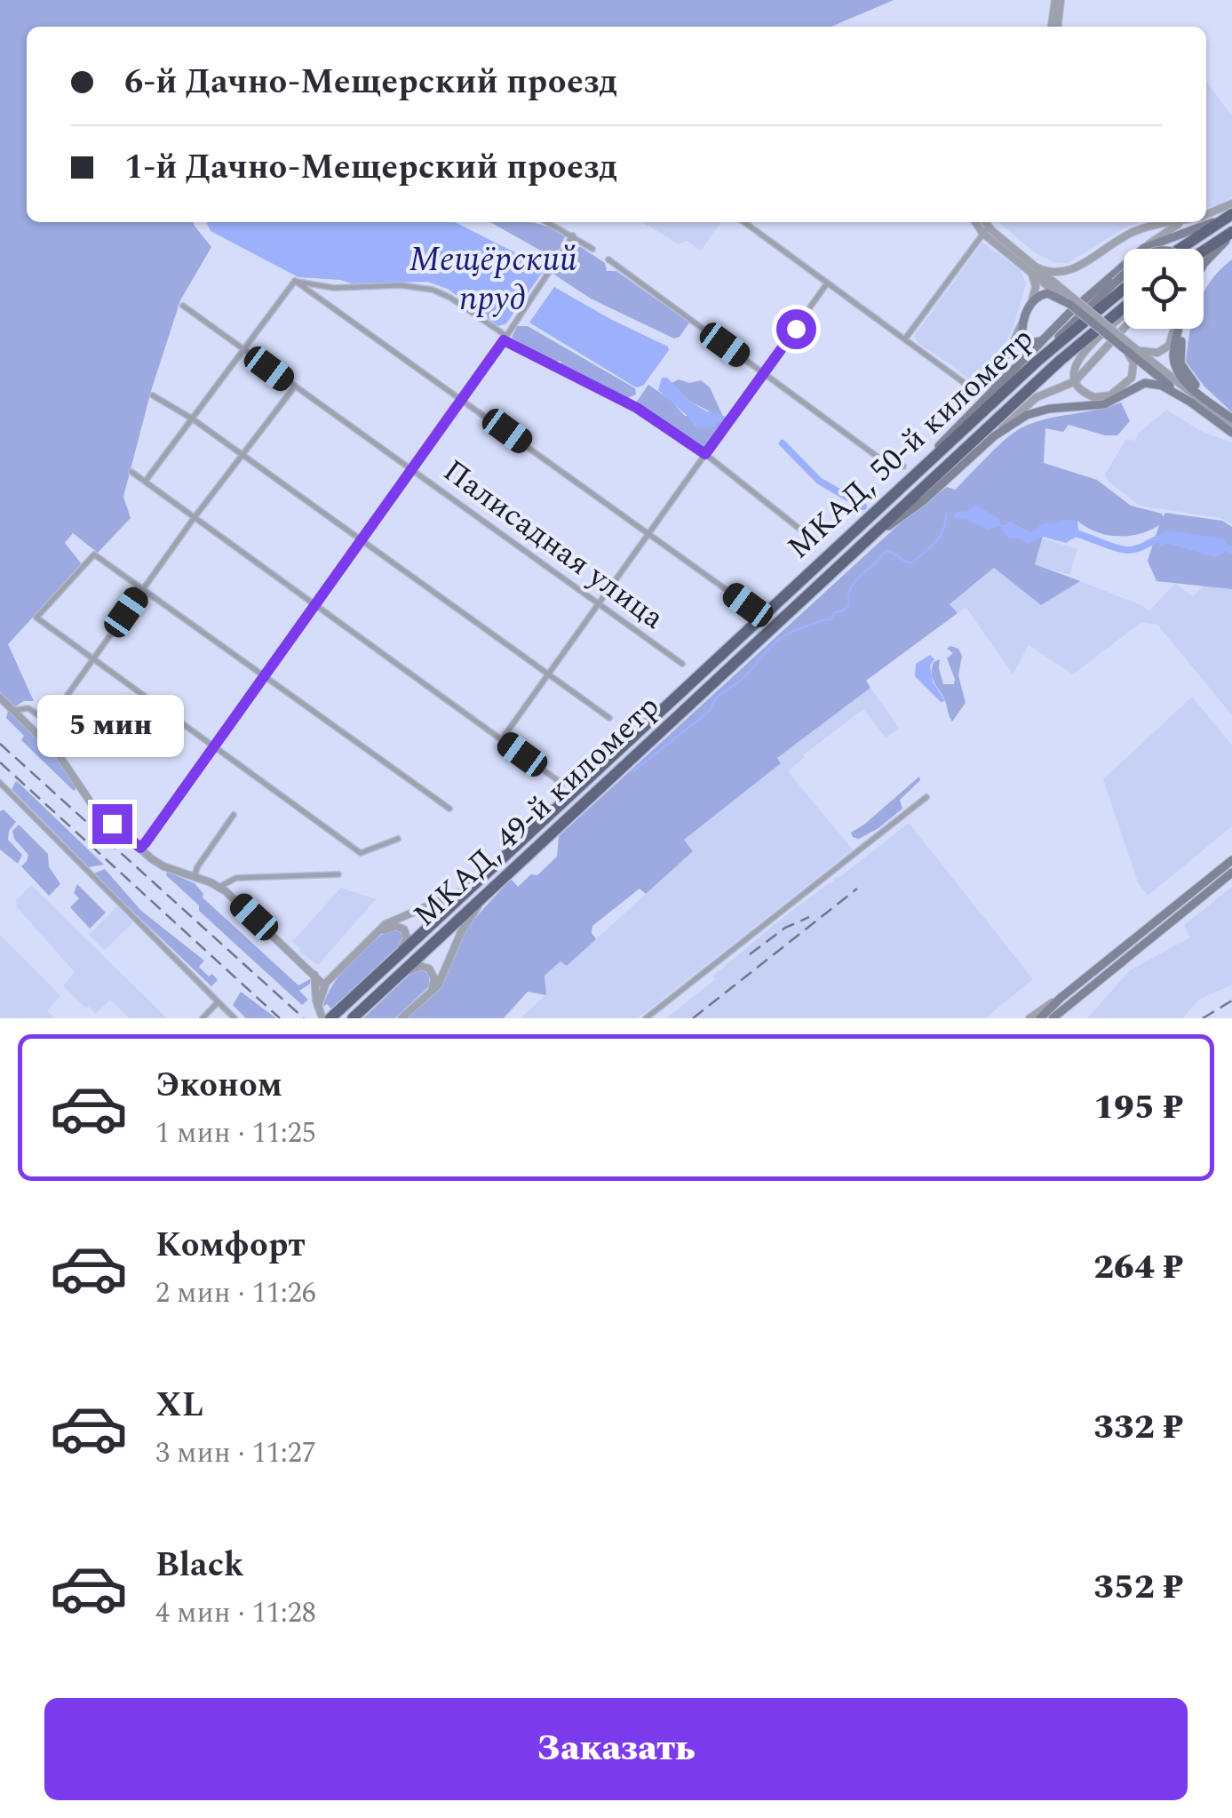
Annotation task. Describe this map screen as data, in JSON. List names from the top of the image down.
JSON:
{
  "streets": {
    "highway": ["МКАД, 50-й километр", "МКАД, 49-й километр"],
    "street": ["Палисадная улица"]
  },
  "crossings": [
    ["МКАД, 50-й километр", "МКАД, 49-й километр"]
  ],
  "water": ["Мещёрский пруд"],
  "page": {
    "banner": ["6-й Дачно-Мещерский проезд", "1-й Дачно-Мещерский проезд"],
    "bubble": "5 мин",
    "list": [
      {
        "name": "Эконом",
        "note": "1 мин · 11:25",
        "value": "195 ₽"
      },
      {
        "name": "Комфорт",
        "note": "2 мин · 11:26",
        "value": "264 ₽"
      },
      {
        "name": "XL",
        "note": "3 мин · 11:27",
        "value": "332 ₽"
      },
      {
        "name": "Black",
        "note": "4 мин · 11:28",
        "value": "352 ₽"
      }
    ],
    "buttons": "Заказать"
  }
}
